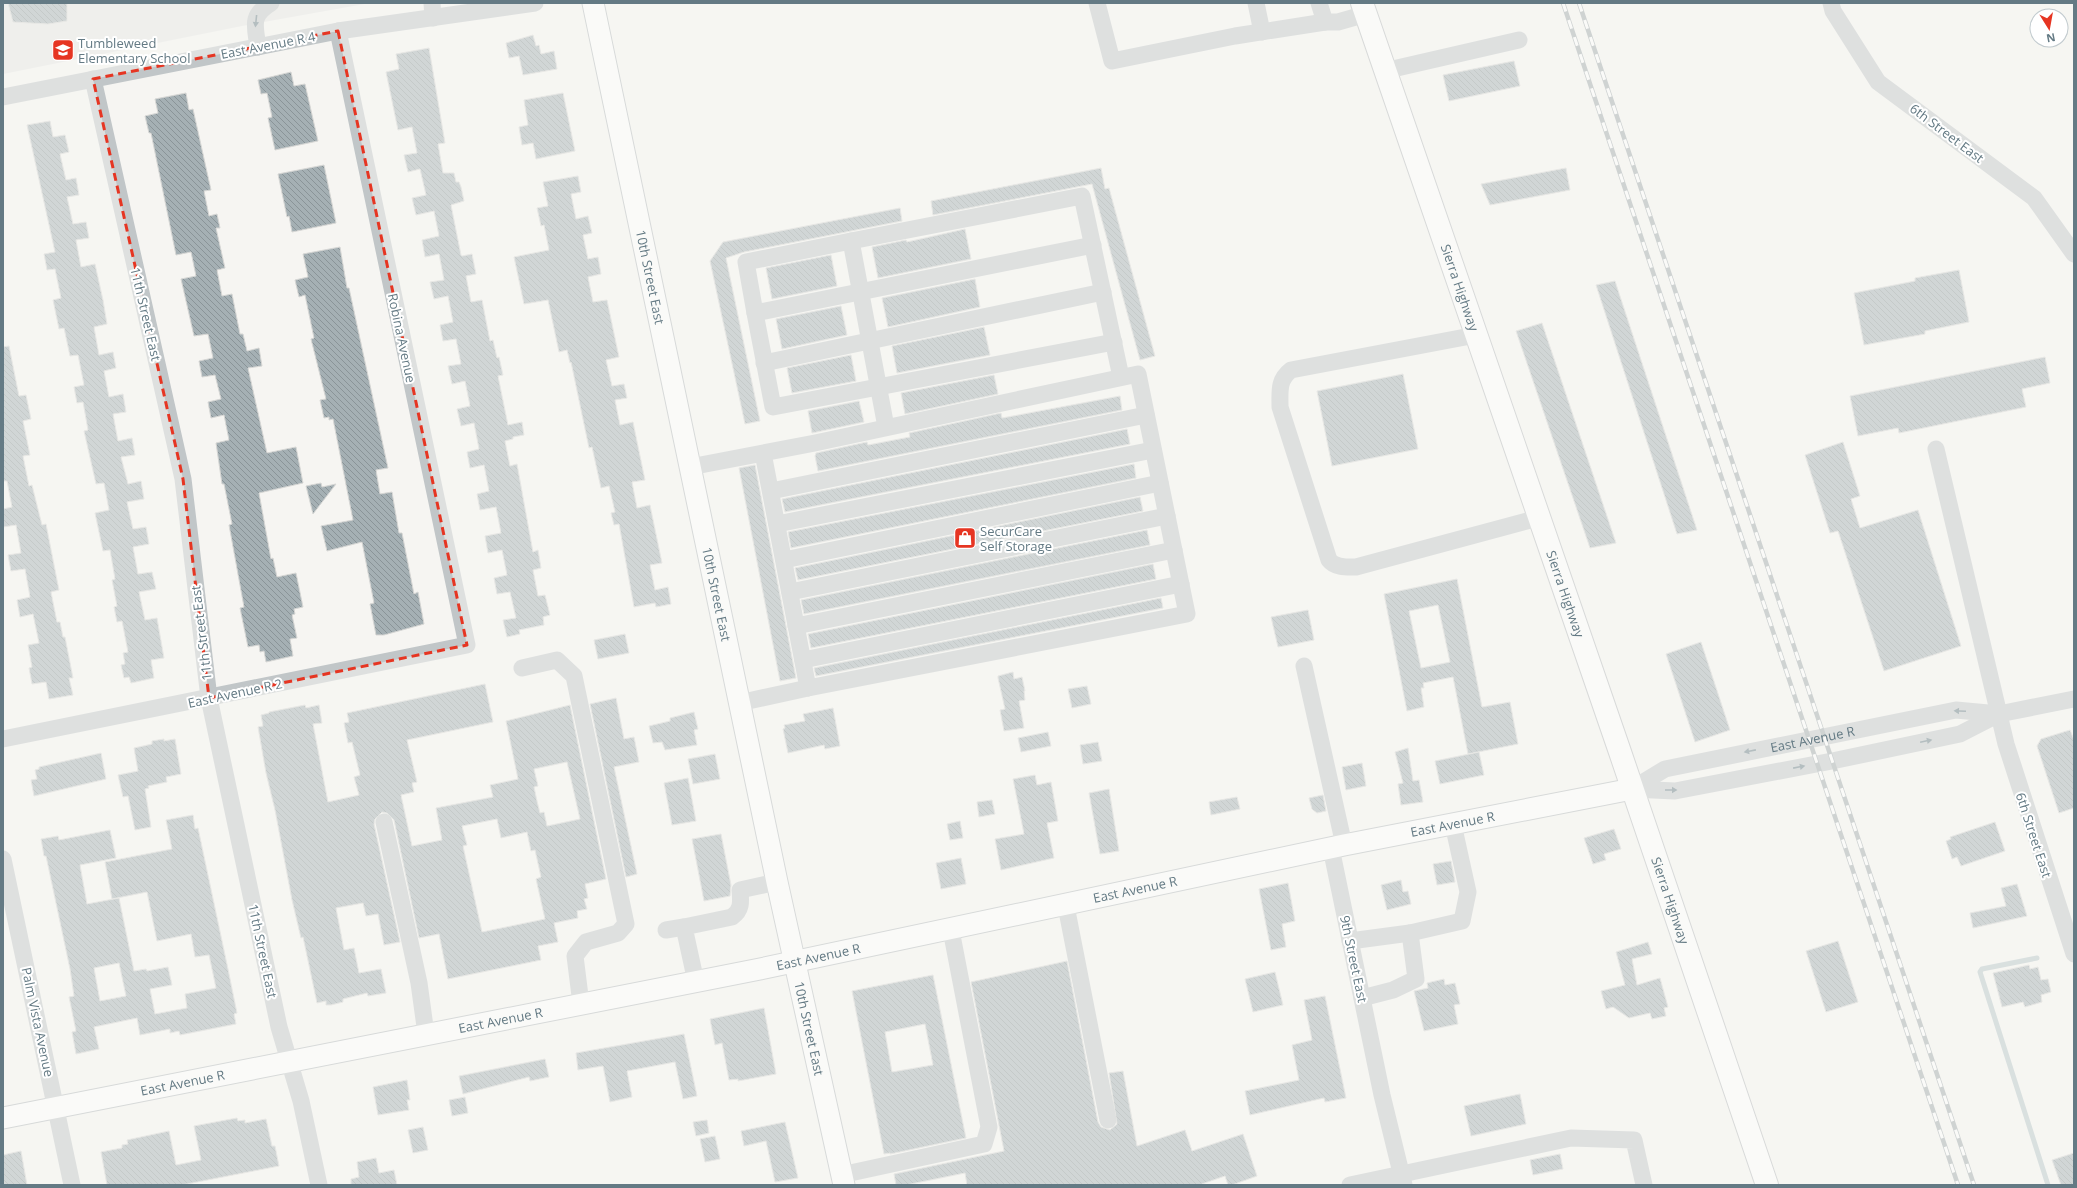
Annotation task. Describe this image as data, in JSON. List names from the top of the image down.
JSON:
{
  "streets": {
    "highway": ["Sierra Highway"],
    "main road": ["10th Street East", "East Avenue R"],
    "street": [
      "East Avenue R 4",
      "6th Street East",
      "11th Street East",
      "Robina Avenue",
      "East Avenue R 2",
      "9th Street East",
      "Palm Vista Avenue"
    ]
  },
  "crossings": [
    ["East Avenue R 4", "11th Street East"],
    ["East Avenue R 4", "Robina Avenue"],
    ["6th Street East", "East Avenue R"],
    ["10th Street East", "East Avenue R"],
    ["Sierra Highway", "East Avenue R"],
    ["11th Street East", "East Avenue R 2"],
    ["11th Street East", "East Avenue R"],
    ["Robina Avenue", "East Avenue R 2"],
    ["East Avenue R", "9th Street East"],
    ["East Avenue R", "Palm Vista Avenue"]
  ],
  "places": {
    "school or university": ["Tumbleweed Elementary School"],
    "shop": ["SecurCare Self Storage"]
  },
  "north": "bottom"
}
